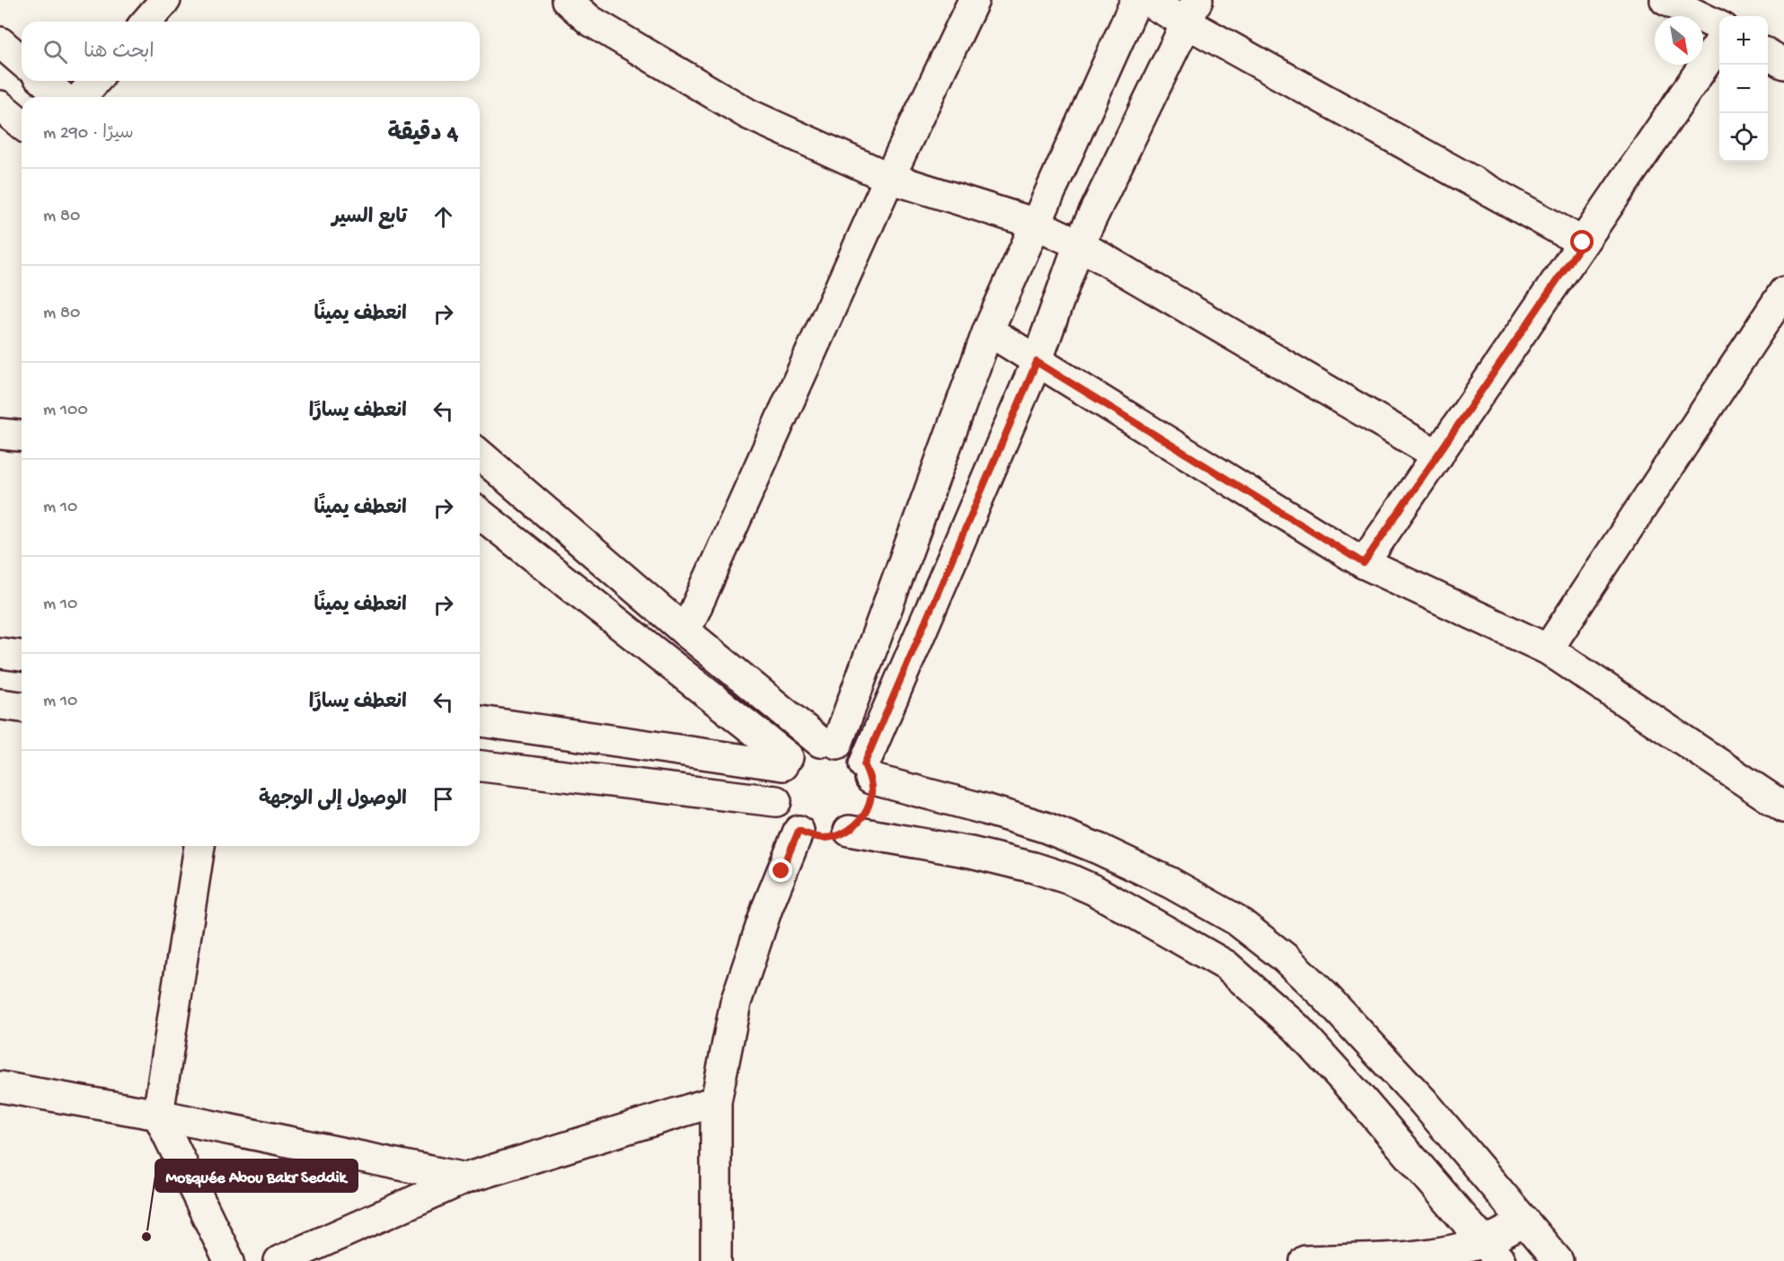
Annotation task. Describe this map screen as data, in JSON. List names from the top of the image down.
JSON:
{
  "places": ["Mosquée Abou Bakr Seddik"],
  "north": "bottom right",
  "page": {
    "map_buttons": ["+", "−"],
    "search": "ابحث هنا",
    "heading": ["4 دقيقة", "سيرًا · 290 m"],
    "list": [
      ["تابع السير", "80 m"],
      ["انعطف يمينًا", "80 m"],
      ["انعطف يسارًا", "100 m"],
      ["انعطف يمينًا", "10 m"],
      ["انعطف يمينًا", "10 m"],
      ["انعطف يسارًا", "10 m"],
      "الوصول إلى الوجهة"
    ]
  }
}
